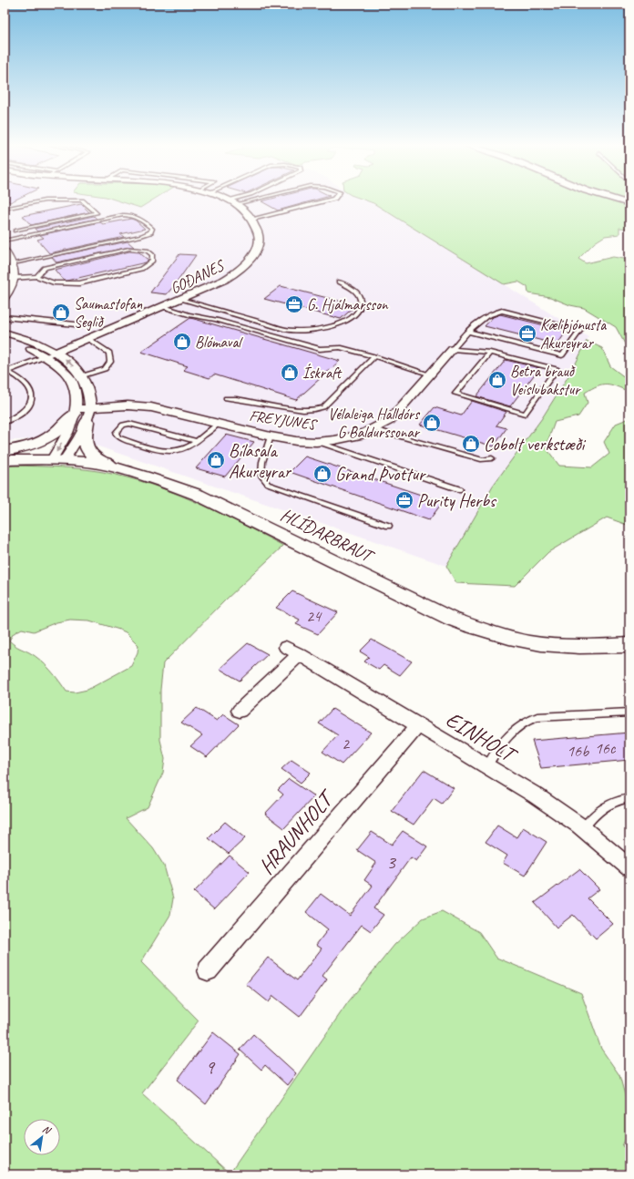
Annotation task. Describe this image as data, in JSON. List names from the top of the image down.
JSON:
{
  "streets": {
    "street": [
      "GOÐANES",
      "FREYJUNES",
      "HLÍÐARBRAUT",
      "EINHOLT",
      "HRAUNHOLT"
    ]
  },
  "crossings": [
    ["EINHOLT", "HRAUNHOLT"]
  ],
  "places": {
    "office": ["G. Hjálmarsson", "Kæliþjónusta Akureyrar", "Purity Herbs"],
    "shop": [
      "Saumastofan Seglið",
      "Blómaval",
      "Ískraft",
      "Betra brauð Veislubakstur",
      "Vélaleiga Halldórs G Baldurssonar",
      "Cobolt verkstæði",
      "Bílasala Akureyrar",
      "Grand Þvottur"
    ]
  },
  "house_numbers": [
    "24",
    "2",
    "16c",
    "16b",
    "3",
    "9"
  ],
  "north": "top right"
}
